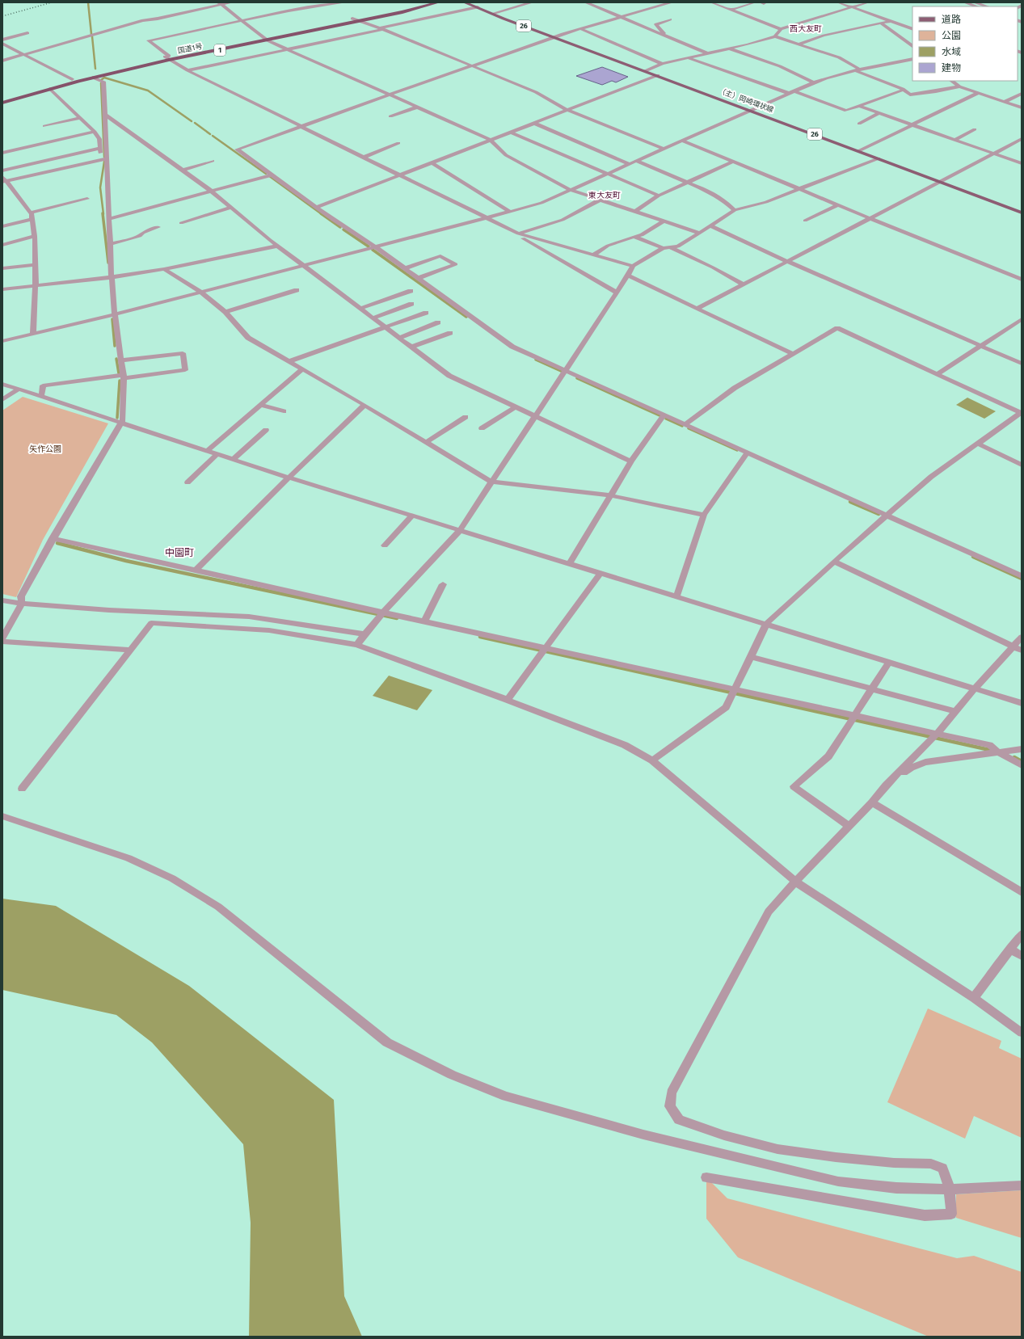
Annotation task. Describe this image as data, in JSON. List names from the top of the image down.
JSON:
{
  "streets": {
    "highway": ["国道1号", "1"],
    "main road": ["26", "（主）岡崎環状線"]
  },
  "districts": ["西大友町", "東大友町", "中園町"],
  "parks": ["矢作公園"],
  "legend": [
    "道路",
    "公園",
    "水域",
    "建物"
  ]
}
